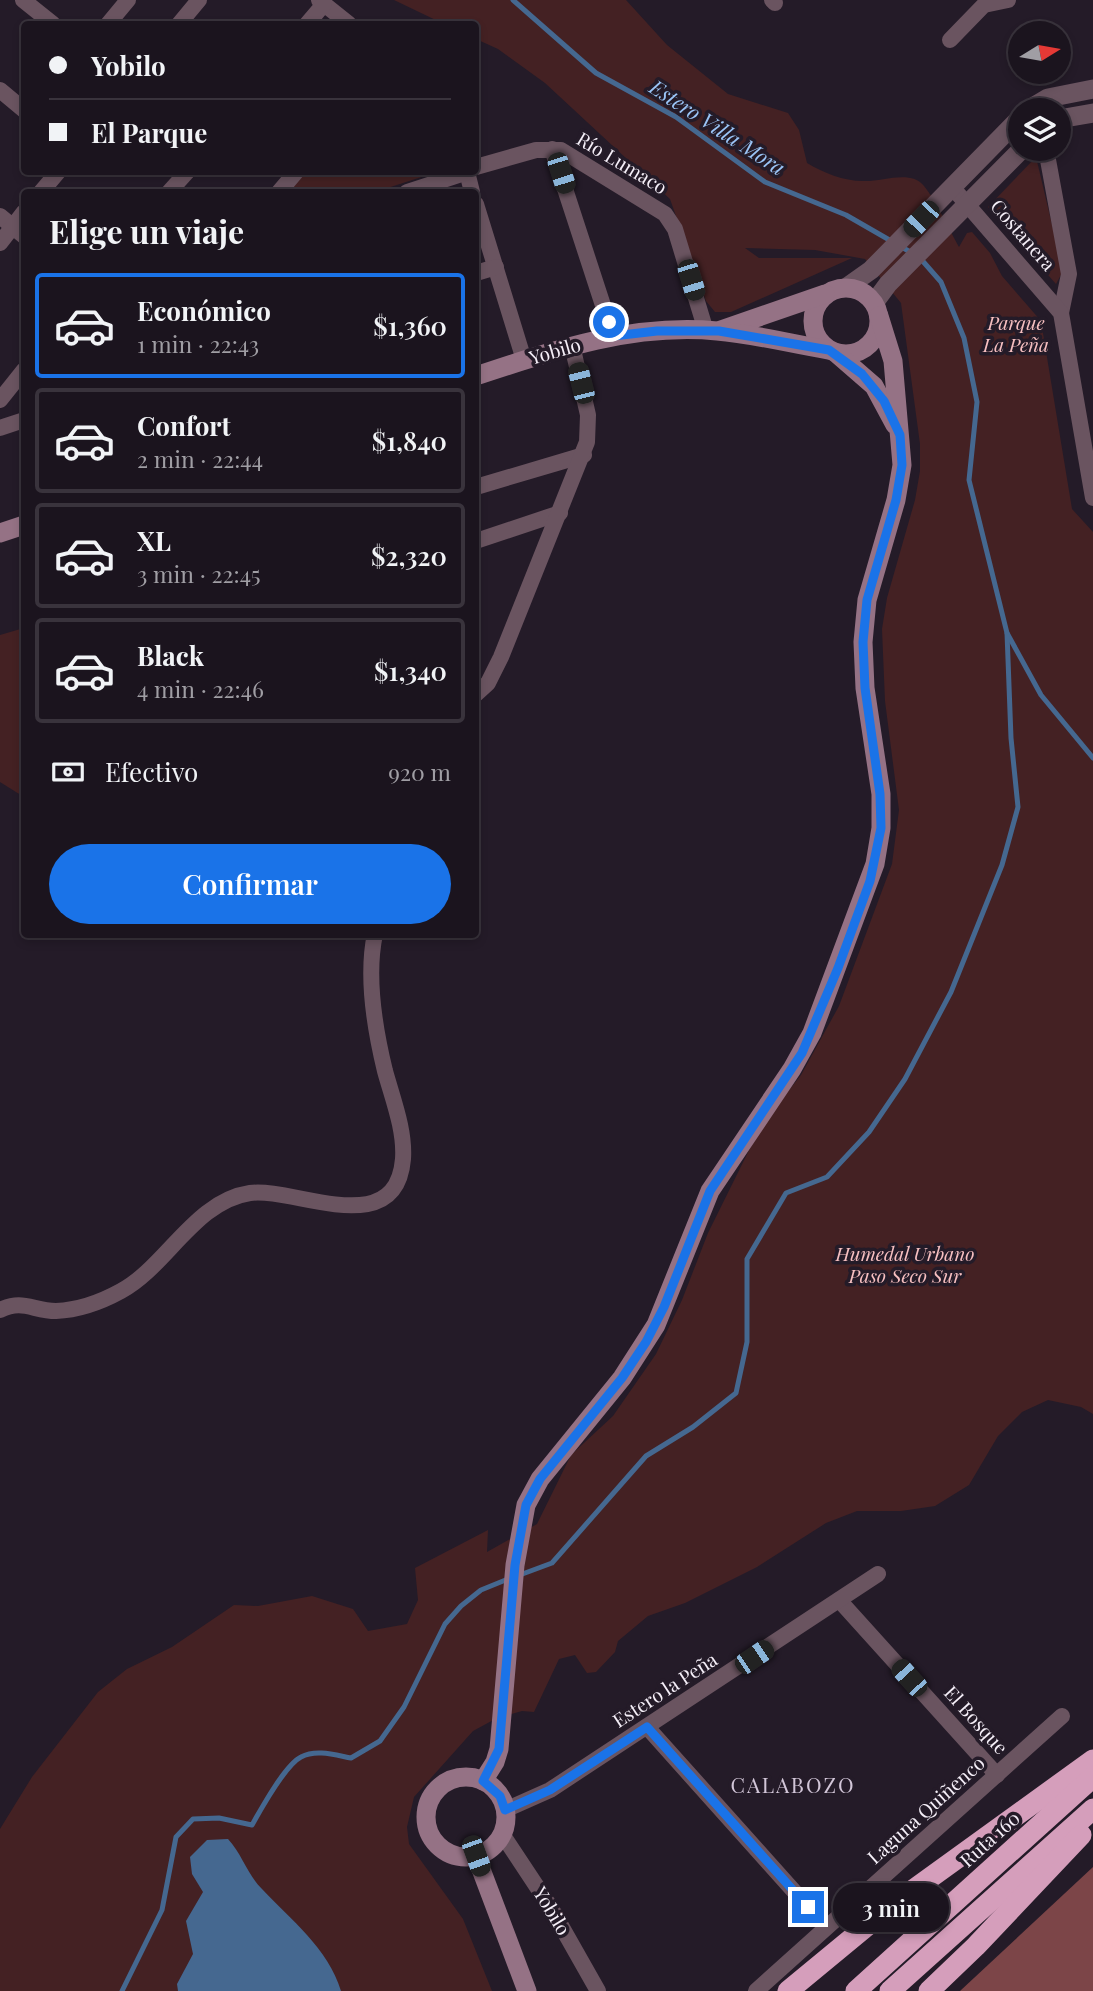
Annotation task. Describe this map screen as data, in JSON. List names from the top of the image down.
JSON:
{
  "streets": {
    "highway": ["Ruta 160"],
    "main road": ["Yobilo"],
    "street": [
      "Río Lumaco",
      "Costanera",
      "Estero la Peña",
      "El Bosque",
      "Laguna Quiñenco"
    ]
  },
  "crossings": [
    ["Río Lumaco", "Yobilo"],
    ["Yobilo", "Estero la Peña"],
    ["Estero la Peña", "El Bosque"],
    ["El Bosque", "Laguna Quiñenco"]
  ],
  "districts": ["CALABOZO"],
  "water": ["Estero Villa Mora"],
  "parks": ["Parque La Peña", "Humedal Urbano Paso Seco Sur"],
  "north": "right",
  "page": {
    "banner": ["Yobilo", "El Parque"],
    "heading": "Elige un viaje",
    "list": [
      {
        "name": "Económico",
        "note": "1 min · 22:43",
        "value": "$1,360"
      },
      {
        "name": "Confort",
        "note": "2 min · 22:44",
        "value": "$1,840"
      },
      {
        "name": "XL",
        "note": "3 min · 22:45",
        "value": "$2,320"
      },
      {
        "name": "Black",
        "note": "4 min · 22:46",
        "value": "$1,340"
      }
    ],
    "pay": ["Efectivo", "920 m"],
    "buttons": "Confirmar",
    "bubble": "3 min"
  }
}
